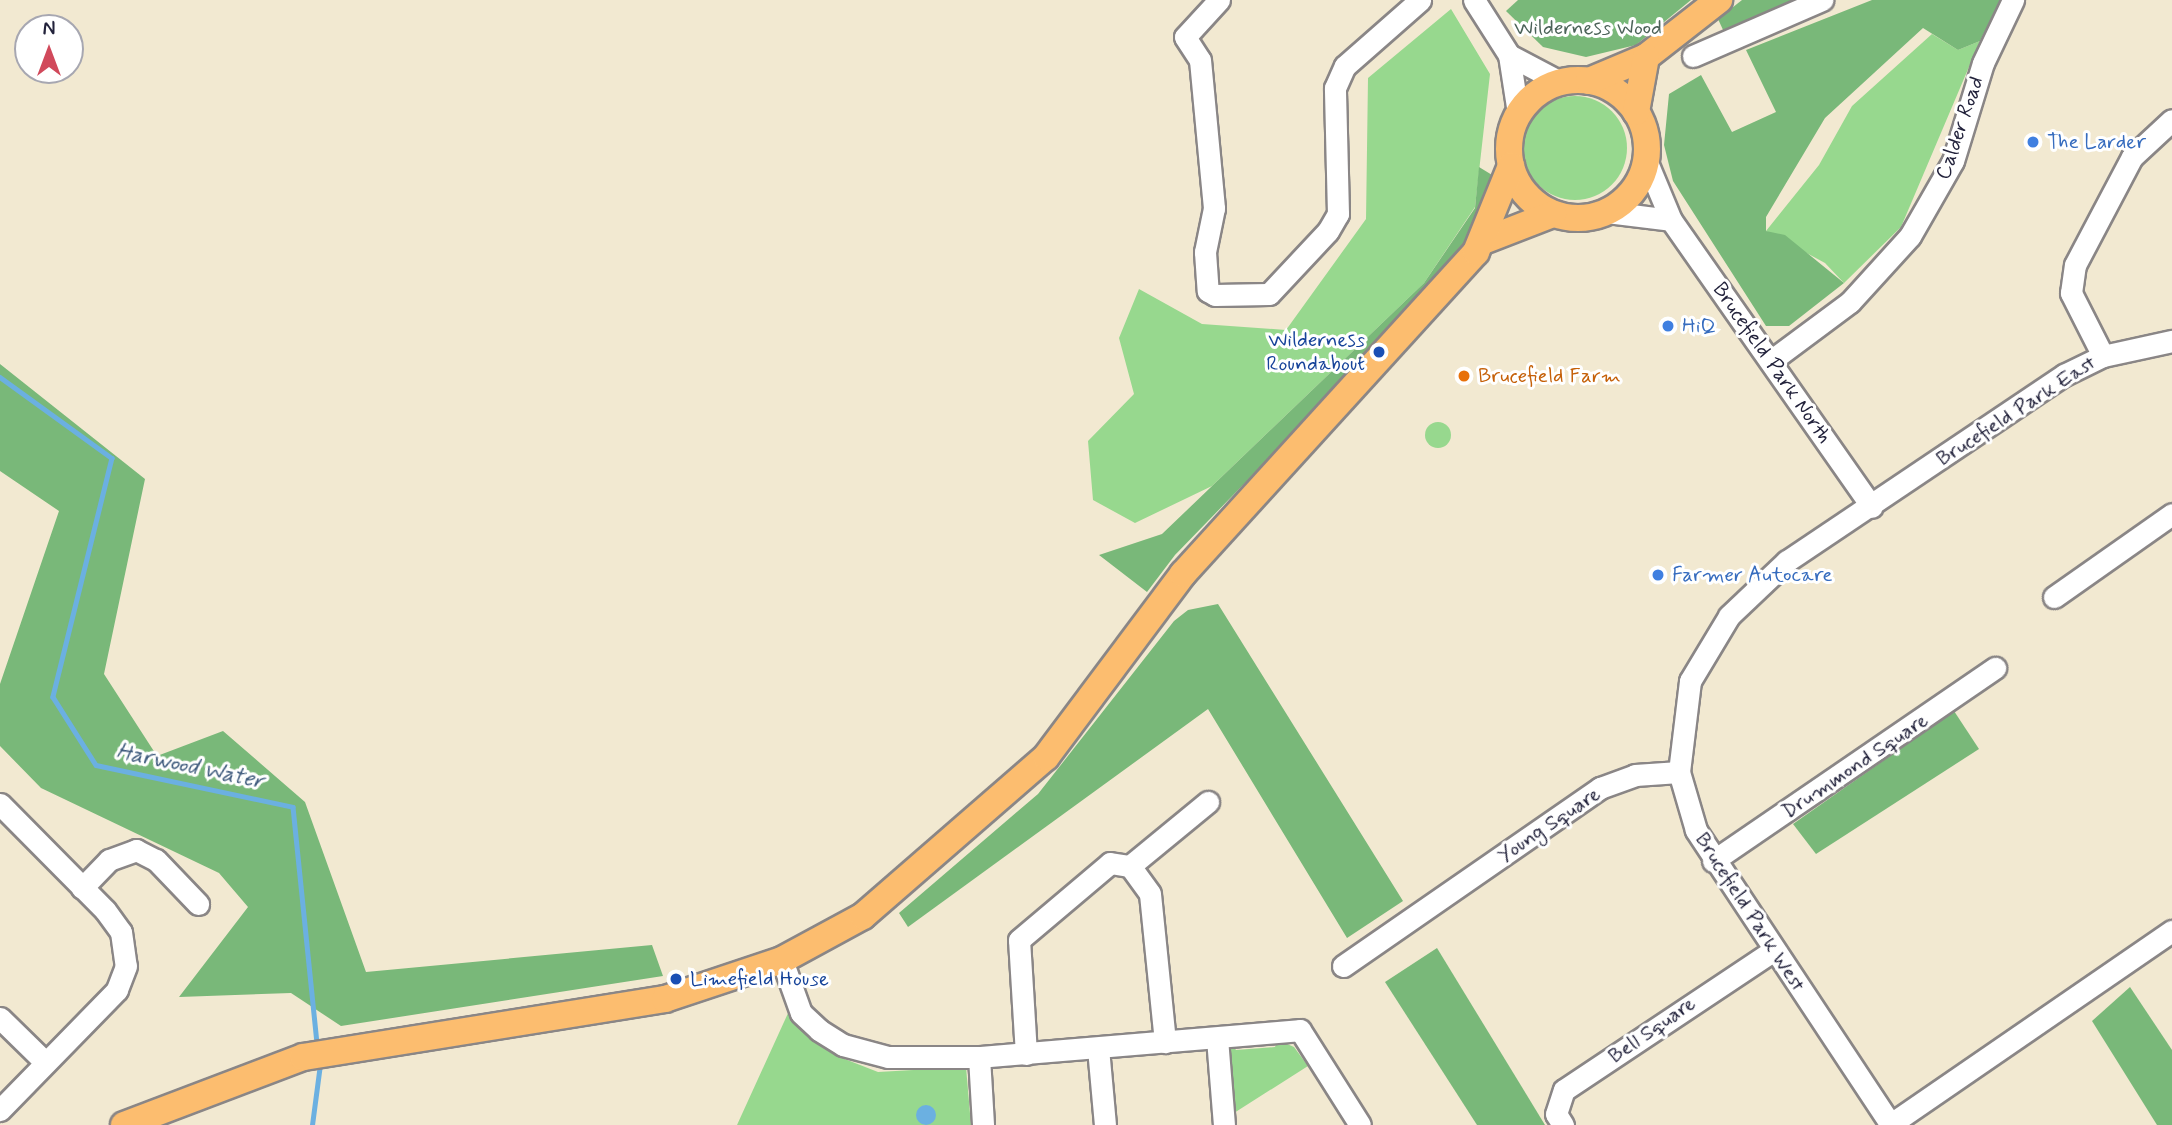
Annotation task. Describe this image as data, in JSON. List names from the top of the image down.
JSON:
{
  "streets": {
    "street": [
      "Calder Road",
      "Brucefield Park North",
      "Brucefield Park East",
      "Drummond Square",
      "Young Square",
      "Brucefield Park West",
      "Bell Square"
    ]
  },
  "crossings": [
    ["Calder Road", "Brucefield Park North"],
    ["Brucefield Park North", "Brucefield Park East"],
    ["Brucefield Park North", "Brucefield Park West"],
    ["Brucefield Park East", "Brucefield Park West"],
    ["Drummond Square", "Brucefield Park West"],
    ["Young Square", "Brucefield Park West"],
    ["Brucefield Park West", "Bell Square"]
  ],
  "water": ["Harwood Water"],
  "parks": ["Wilderness Wood"],
  "places": [
    "The Larder",
    "HiQ",
    "Wilderness Roundabout",
    "Brucefield Farm",
    "Farmer Autocare",
    "Limefield House"
  ],
  "north": "top"
}
